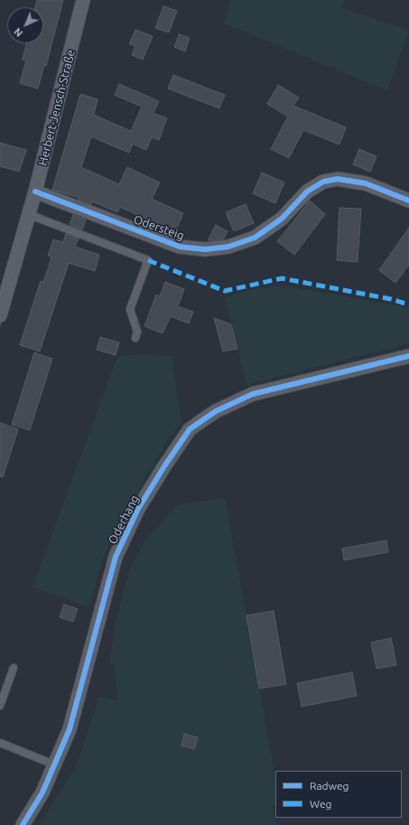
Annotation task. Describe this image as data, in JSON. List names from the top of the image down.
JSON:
{
  "streets": {
    "street": ["Herbert-Jensch-Straße", "Odersteig", "Oderhang"]
  },
  "crossings": [
    ["Herbert-Jensch-Straße", "Odersteig"]
  ],
  "legend": ["Radweg", "Weg"],
  "north": "bottom left"
}
